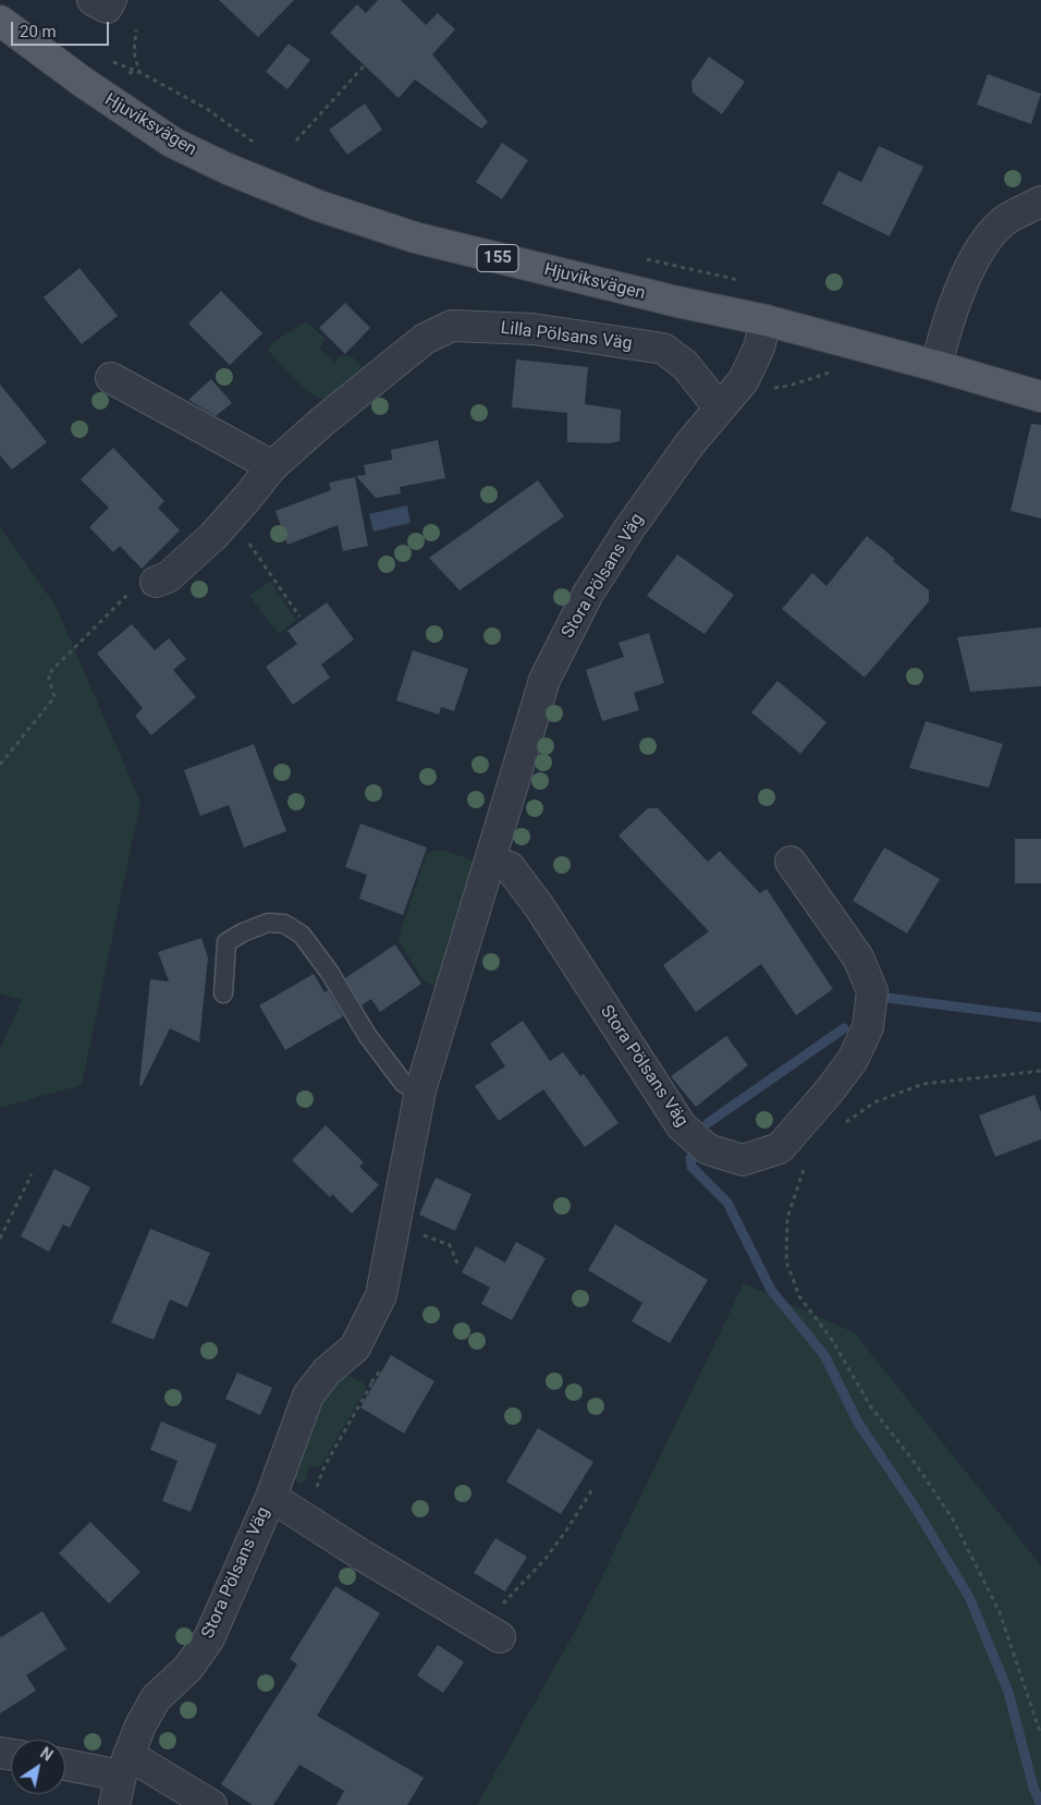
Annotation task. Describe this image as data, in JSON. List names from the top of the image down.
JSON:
{
  "streets": {
    "main road": ["Hjuviksvägen", "155"],
    "street": ["Lilla Pölsans Väg", "Stora Pölsans Väg"]
  },
  "crossings": [
    ["Hjuviksvägen", "Stora Pölsans Väg"],
    ["Lilla Pölsans Väg", "Stora Pölsans Väg"]
  ],
  "scale_bar": "20 m",
  "north": "top right"
}
